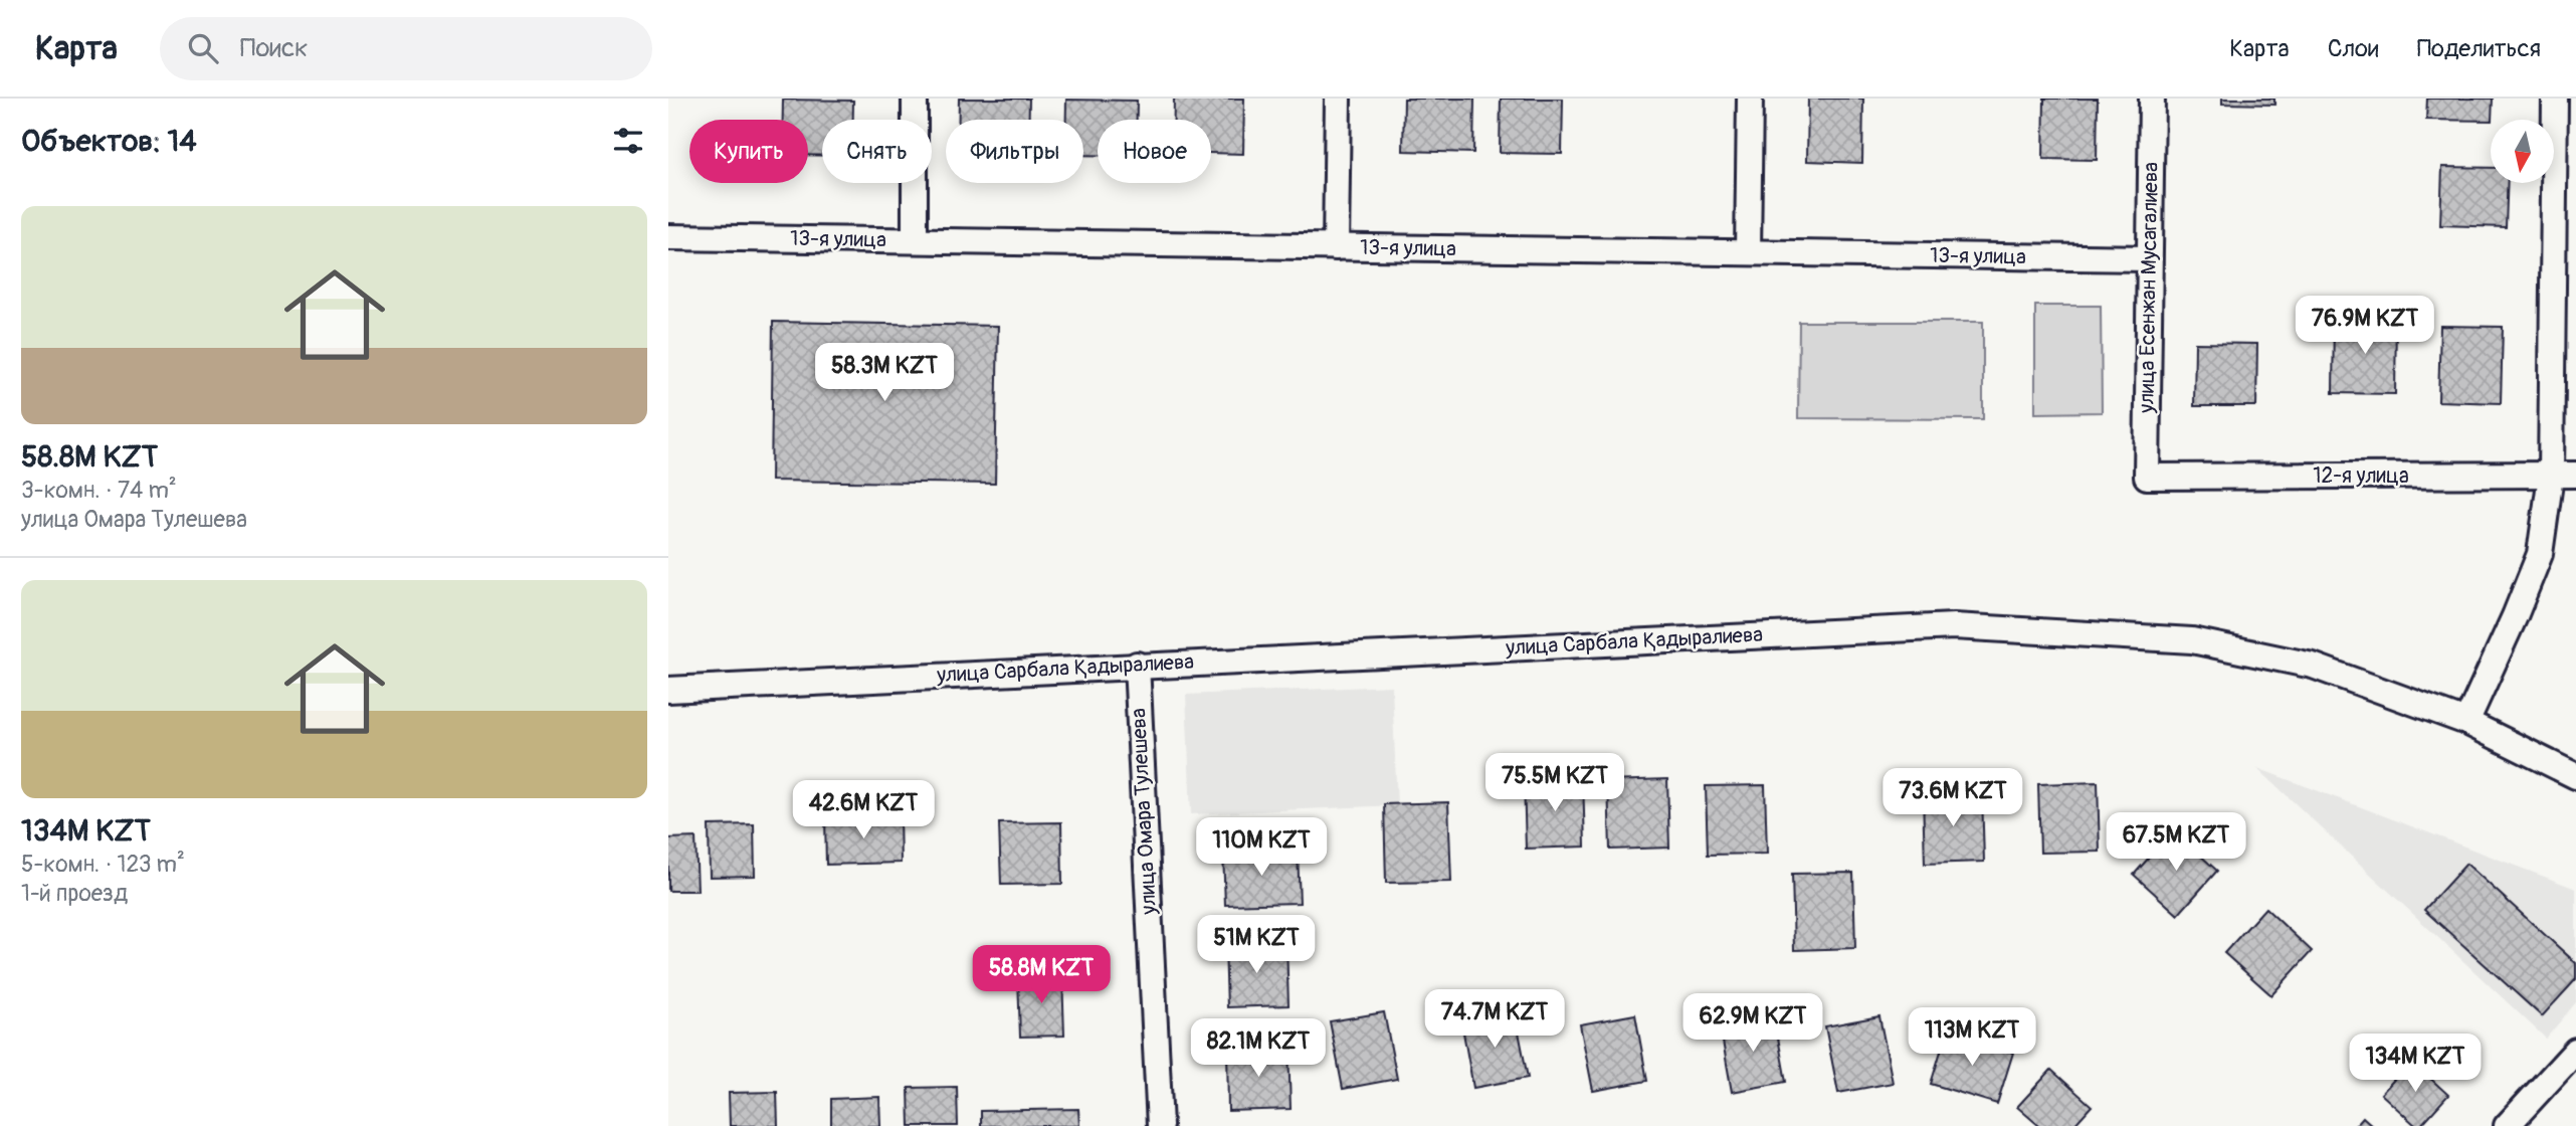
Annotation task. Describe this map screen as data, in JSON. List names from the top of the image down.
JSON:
{
  "streets": {
    "street": [
      "13-я улица",
      "улица Есенжан Мусагалиева",
      "12-я улица",
      "улица Сарбала Қадыралиева",
      "улица Омара Тулешева"
    ]
  },
  "crossings": [
    ["13-я улица", "улица Есенжан Мусагалиева"],
    ["улица Есенжан Мусагалиева", "12-я улица"],
    ["улица Сарбала Қадыралиева", "улица Омара Тулешева"]
  ],
  "north": "bottom",
  "page": {
    "header": "Карта",
    "search": "Поиск",
    "nav": ["Карта", "Слои", "Поделиться"],
    "heading": "Объектов: 14",
    "chip": [
      "Купить",
      "Снять",
      "Фильтры",
      "Новое"
    ],
    "list": [
      {
        "name": "58.8M KZT",
        "note": "3-комн. · 74 m² · улица Омара Тулешева"
      },
      {
        "name": "134M KZT",
        "note": "5-комн. · 123 m² · 1-й проезд"
      }
    ],
    "price": [
      "76.9M KZT",
      "58.3M KZT",
      "75.5M KZT",
      "73.6M KZT",
      "42.6M KZT",
      "67.5M KZT",
      "110M KZT",
      "51M KZT",
      "58.8M KZT",
      "74.7M KZT",
      "62.9M KZT",
      "113M KZT",
      "82.1M KZT",
      "134M KZT"
    ]
  }
}
